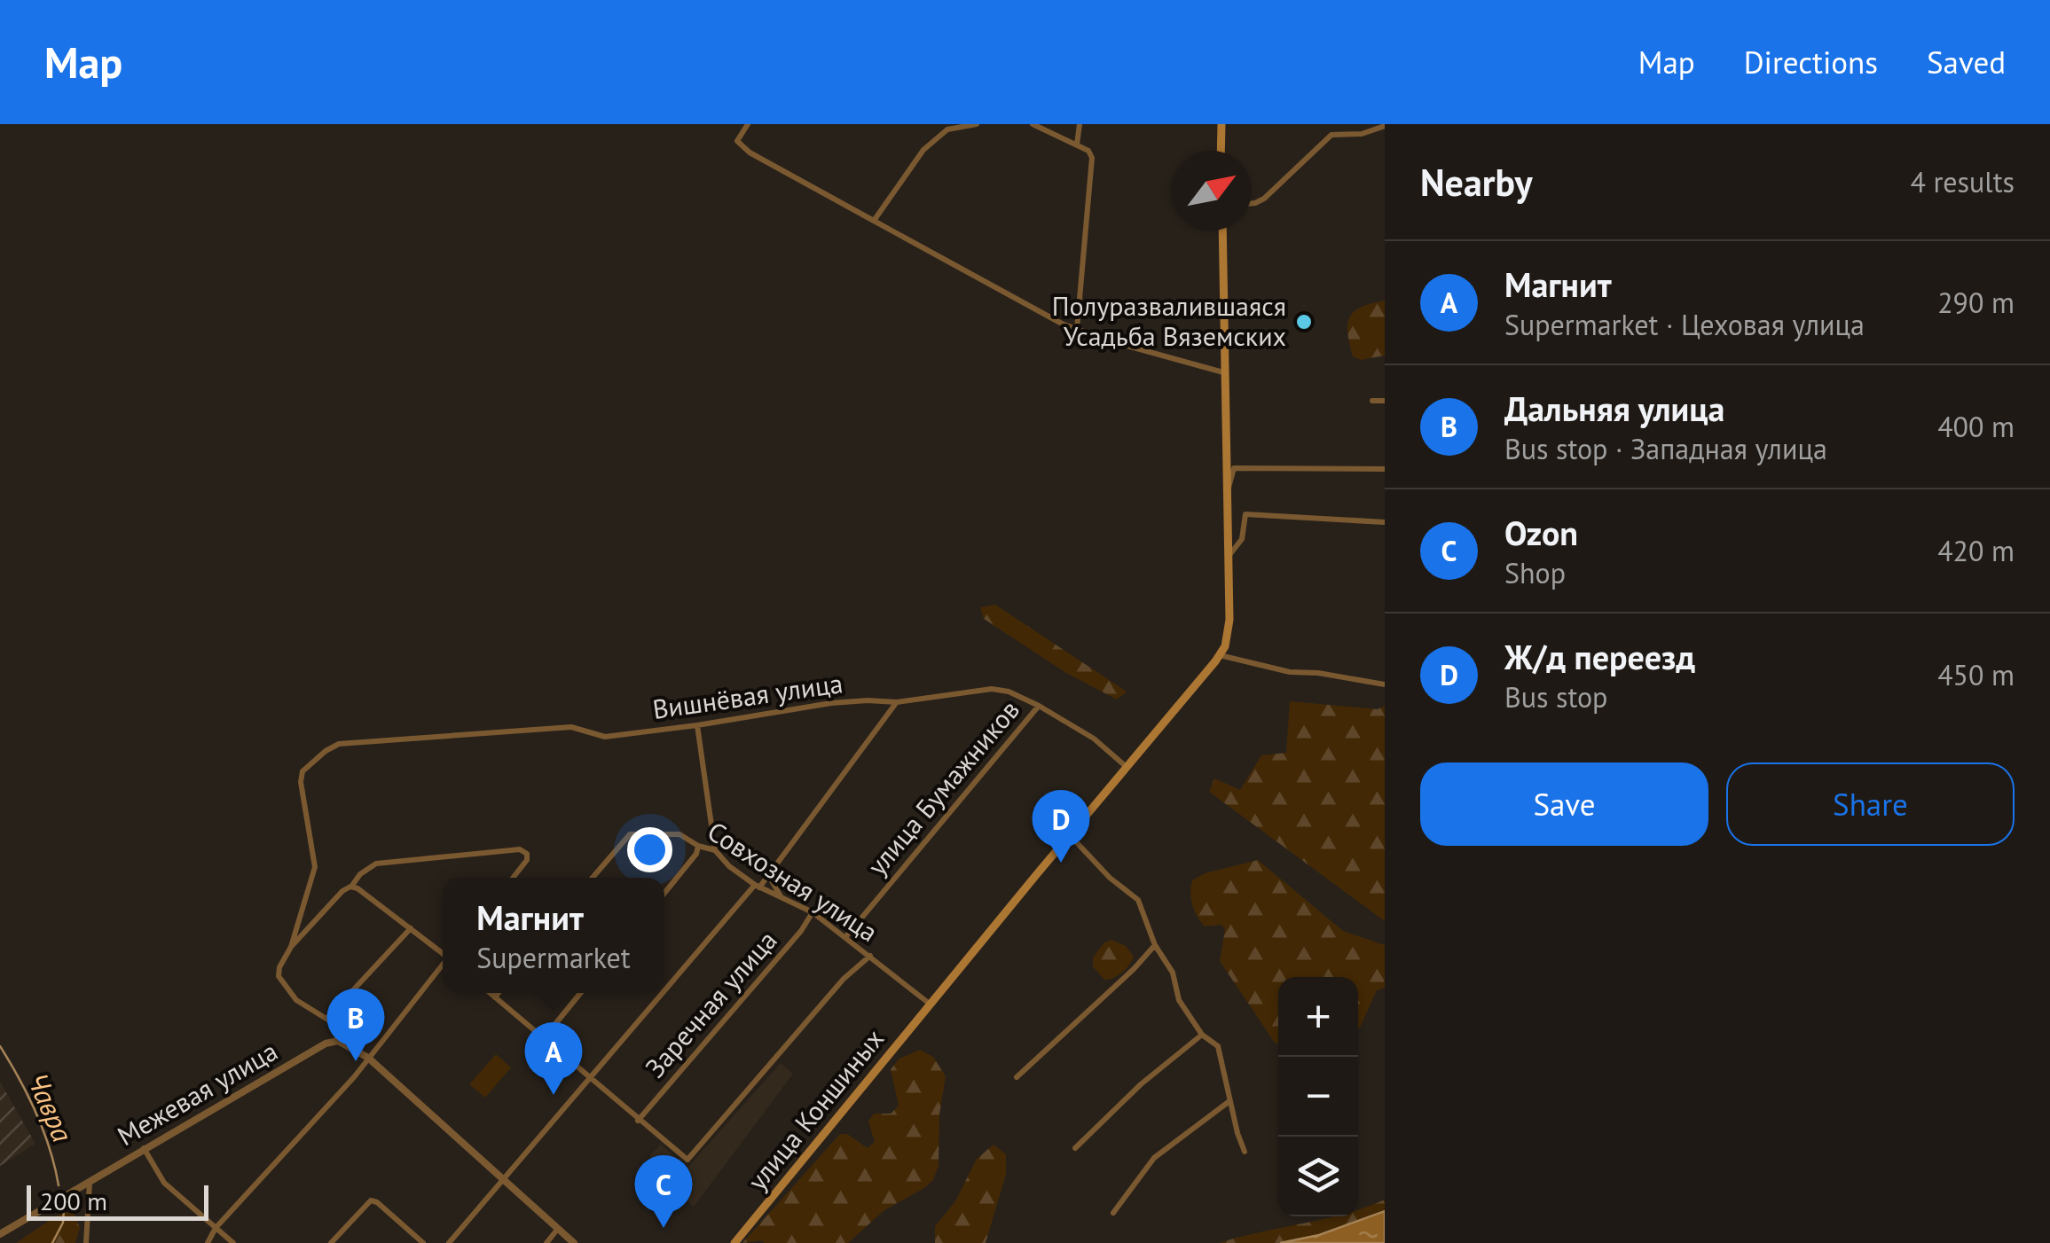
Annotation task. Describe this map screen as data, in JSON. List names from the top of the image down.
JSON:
{
  "streets": {
    "main road": ["улица Коншиных"],
    "street": [
      "Вишнёвая улица",
      "улица Бумажников",
      "Совхозная улица",
      "Заречная улица",
      "Межевая улица"
    ]
  },
  "crossings": [
    ["Вишнёвая улица", "улица Бумажников"],
    ["Вишнёвая улица", "улица Коншиных"],
    ["улица Бумажников", "Совхозная улица"],
    ["Совхозная улица", "Заречная улица"],
    ["Совхозная улица", "улица Коншиных"]
  ],
  "water": ["Чавра"],
  "places": ["Полуразвалившаяся Усадьба Вяземских"],
  "scale_bar": "200 m",
  "north": "top right",
  "page": {
    "header": "Map",
    "nav": ["Map", "Directions", "Saved"],
    "heading": ["Nearby", "4 results"],
    "list": [
      {
        "mark": "A",
        "name": "Магнит",
        "note": "Supermarket · Цеховая улица",
        "value": "290 m"
      },
      {
        "mark": "B",
        "name": "Дальняя улица",
        "note": "Bus stop · Западная улица",
        "value": "400 m"
      },
      {
        "mark": "C",
        "name": "Ozon",
        "note": "Shop",
        "value": "420 m"
      },
      {
        "mark": "D",
        "name": "Ж/д переезд",
        "note": "Bus stop",
        "value": "450 m"
      }
    ],
    "buttons": ["Save", "Share"],
    "pins": [
      "D",
      "B",
      "A",
      "C"
    ],
    "popup": ["Магнит", "Supermarket"],
    "map_buttons": ["+", "−"],
    "scale": "200 m"
  }
}
